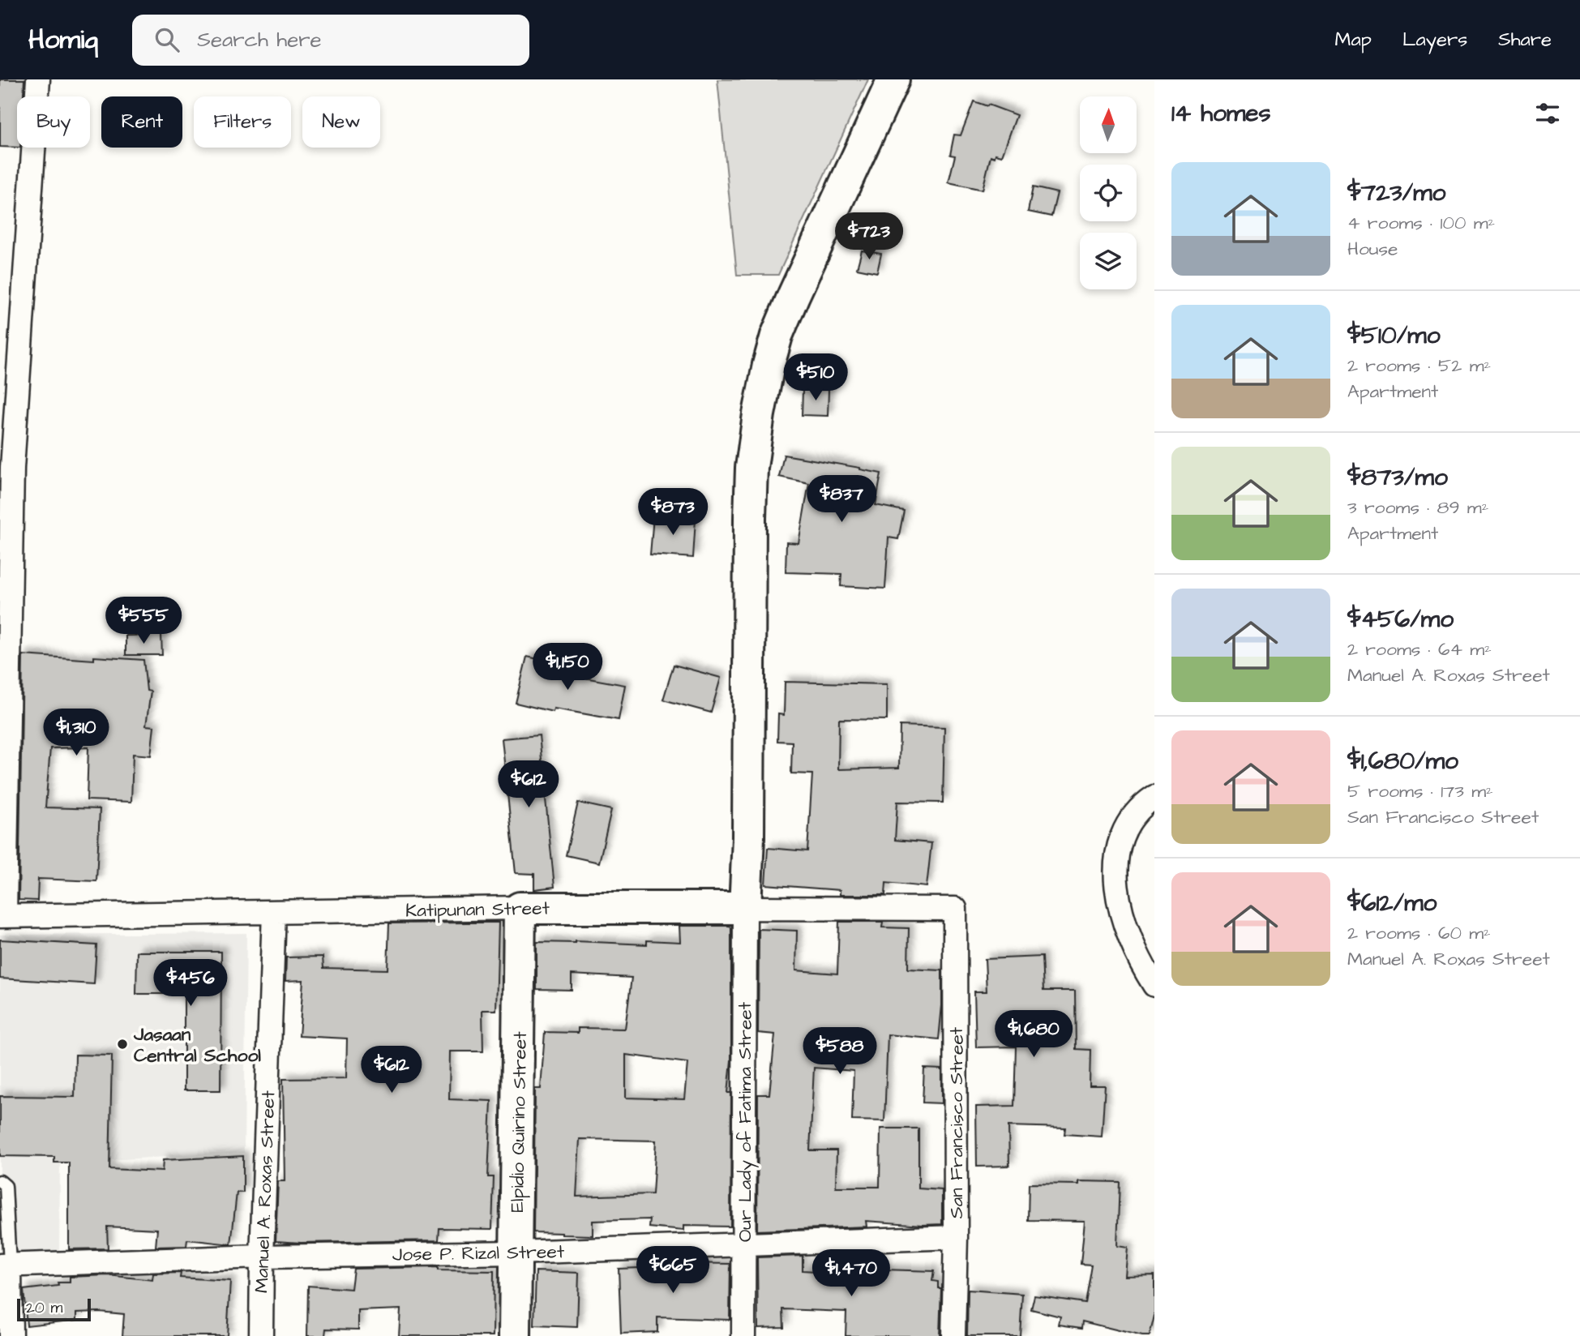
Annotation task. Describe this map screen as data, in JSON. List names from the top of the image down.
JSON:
{
  "streets": {
    "street": [
      "Katipunan Street",
      "Elpidio Quirino Street",
      "Our Lady of Fatima Street",
      "San Francisco Street",
      "Manuel A. Roxas Street",
      "Jose P. Rizal Street"
    ]
  },
  "crossings": [
    ["Katipunan Street", "Elpidio Quirino Street"],
    ["Katipunan Street", "Our Lady of Fatima Street"],
    ["Katipunan Street", "San Francisco Street"],
    ["Katipunan Street", "Manuel A. Roxas Street"],
    ["Elpidio Quirino Street", "Jose P. Rizal Street"],
    ["Our Lady of Fatima Street", "Jose P. Rizal Street"],
    ["San Francisco Street", "Jose P. Rizal Street"],
    ["Manuel A. Roxas Street", "Jose P. Rizal Street"]
  ],
  "places": ["Jasaan Central School"],
  "scale_bar": "20 m",
  "north": "top",
  "page": {
    "header": "Homiq",
    "search": "Search here",
    "nav": ["Map", "Layers", "Share"],
    "heading": "14 homes",
    "chip": [
      "Buy",
      "Rent",
      "Filters",
      "New"
    ],
    "list": [
      {
        "name": "$723/mo",
        "note": "4 rooms · 100 m² · House"
      },
      {
        "name": "$510/mo",
        "note": "2 rooms · 52 m² · Apartment"
      },
      {
        "name": "$873/mo",
        "note": "3 rooms · 89 m² · Apartment"
      },
      {
        "name": "$456/mo",
        "note": "2 rooms · 64 m² · Manuel A. Roxas Street"
      },
      {
        "name": "$1,680/mo",
        "note": "5 rooms · 173 m² · San Francisco Street"
      },
      {
        "name": "$612/mo",
        "note": "2 rooms · 60 m² · Manuel A. Roxas Street"
      }
    ],
    "price": [
      "$723",
      "$510",
      "$837",
      "$873",
      "$555",
      "$1,150",
      "$1,310",
      "$612",
      "$456",
      "$1,680",
      "$588",
      "$612",
      "$665",
      "$1,470"
    ],
    "scale": "20 m"
  }
}
